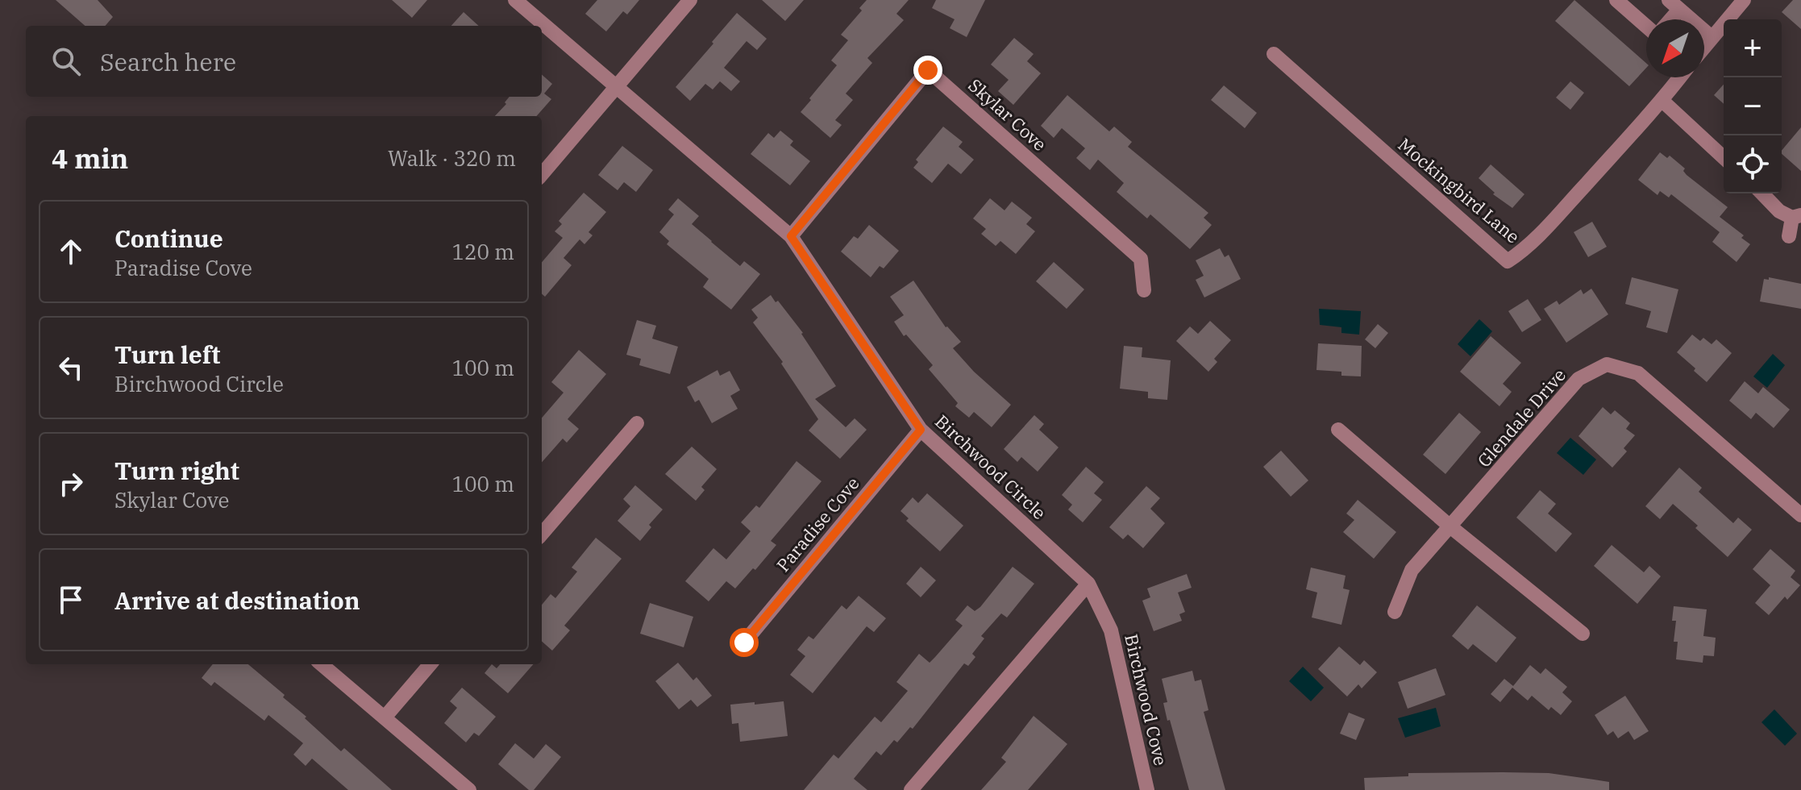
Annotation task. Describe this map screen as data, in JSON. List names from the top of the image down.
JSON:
{
  "streets": {
    "street": [
      "Skylar Cove",
      "Mockingbird Lane",
      "Glendale Drive",
      "Birchwood Circle",
      "Paradise Cove",
      "Birchwood Cove"
    ]
  },
  "crossings": [
    ["Skylar Cove", "Birchwood Circle"],
    ["Birchwood Circle", "Paradise Cove"],
    ["Birchwood Circle", "Birchwood Cove"]
  ],
  "north": "bottom left",
  "page": {
    "map_buttons": ["+", "−"],
    "search": "Search here",
    "heading": ["4 min", "Walk · 320 m"],
    "list": [
      ["Continue", "Paradise Cove", "120 m"],
      ["Turn left", "Birchwood Circle", "100 m"],
      ["Turn right", "Skylar Cove", "100 m"],
      "Arrive at destination"
    ]
  }
}
